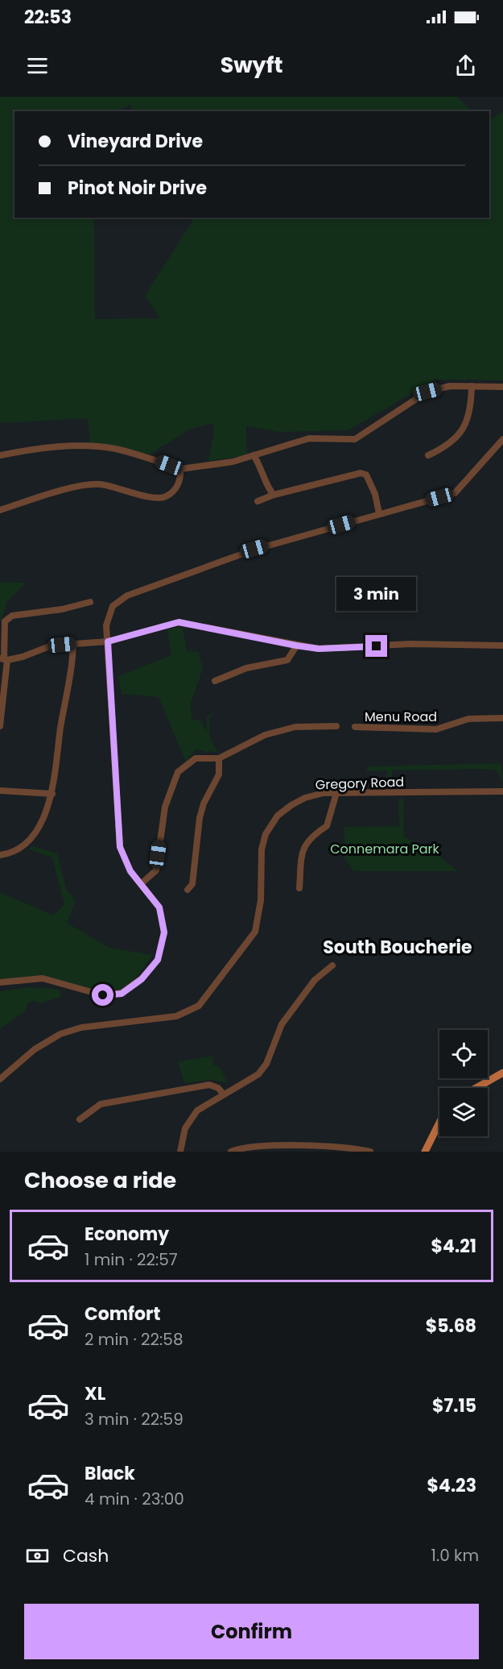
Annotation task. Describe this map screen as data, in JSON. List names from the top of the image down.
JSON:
{
  "streets": {
    "street": ["Menu Road", "Gregory Road"]
  },
  "districts": ["South Boucherie"],
  "parks": ["Connemara Park"],
  "page": {
    "status": "22:53",
    "header": "Swyft",
    "banner": ["Vineyard Drive", "Pinot Noir Drive"],
    "bubble": "3 min",
    "heading": "Choose a ride",
    "list": [
      {
        "name": "Economy",
        "note": "1 min · 22:57",
        "value": "$4.21"
      },
      {
        "name": "Comfort",
        "note": "2 min · 22:58",
        "value": "$5.68"
      },
      {
        "name": "XL",
        "note": "3 min · 22:59",
        "value": "$7.15"
      },
      {
        "name": "Black",
        "note": "4 min · 23:00",
        "value": "$4.23"
      }
    ],
    "pay": ["Cash", "1.0 km"],
    "buttons": "Confirm"
  }
}
